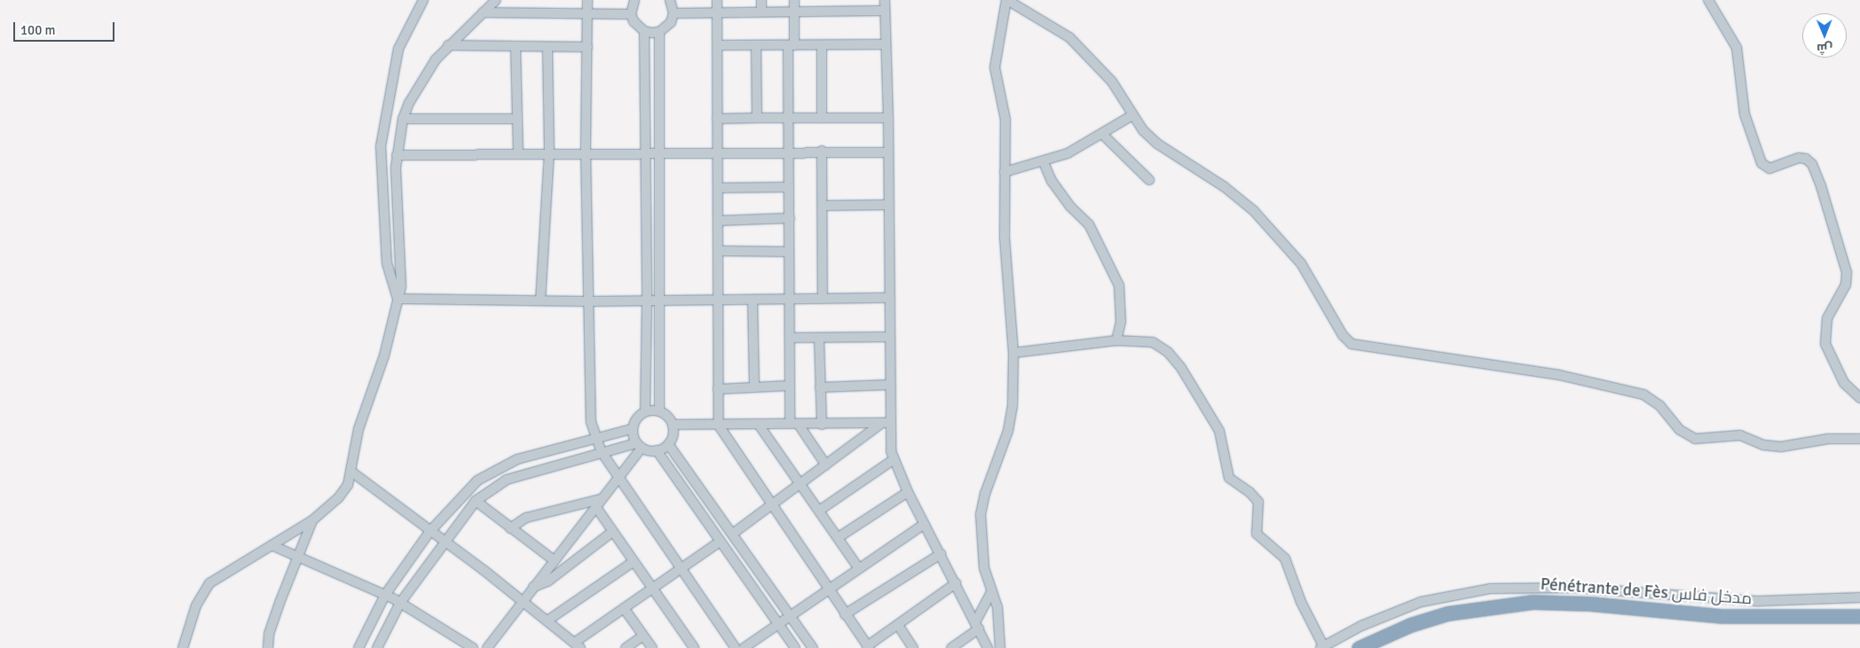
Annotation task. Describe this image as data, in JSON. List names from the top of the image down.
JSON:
{
  "streets": {
    "highway": ["Pénétrante de Fès مدخل فاس"]
  },
  "scale_bar": "100 m",
  "north": "bottom"
}
